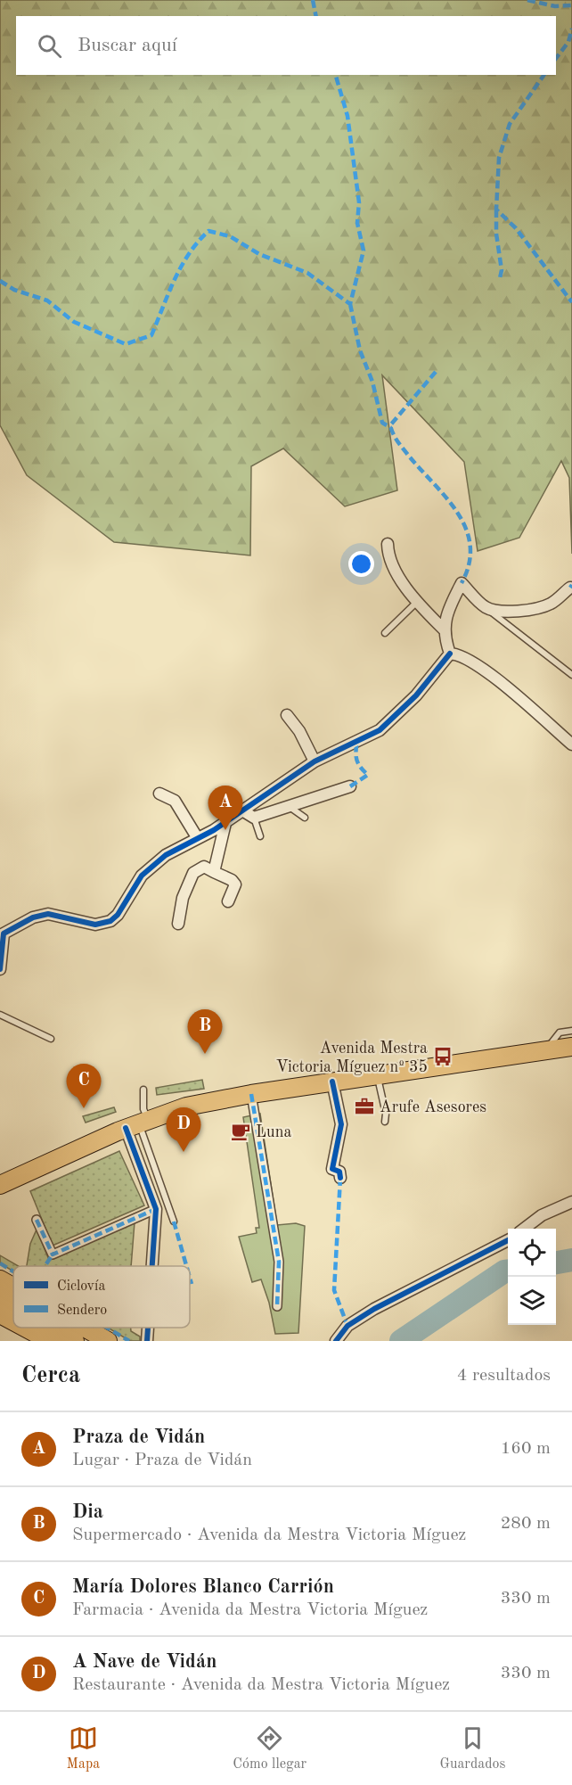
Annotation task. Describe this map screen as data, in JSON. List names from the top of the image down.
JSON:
{
  "places": {
    "bus stop": ["Avenida Mestra Victoria Míguez nº 35"],
    "office": ["Arufe Asesores"],
    "cafe": ["Luna"]
  },
  "legend": ["Ciclovía", "Sendero"],
  "page": {
    "search": "Buscar aquí",
    "pins": [
      "A",
      "B",
      "C",
      "D"
    ],
    "heading": ["Cerca", "4 resultados"],
    "list": [
      {
        "mark": "A",
        "name": "Praza de Vidán",
        "note": "Lugar · Praza de Vidán",
        "value": "160 m"
      },
      {
        "mark": "B",
        "name": "Dia",
        "note": "Supermercado · Avenida da Mestra Victoria Míguez",
        "value": "280 m"
      },
      {
        "mark": "C",
        "name": "María Dolores Blanco Carrión",
        "note": "Farmacia · Avenida da Mestra Victoria Míguez",
        "value": "330 m"
      },
      {
        "mark": "D",
        "name": "A Nave de Vidán",
        "note": "Restaurante · Avenida da Mestra Victoria Míguez",
        "value": "330 m"
      }
    ],
    "nav": ["Mapa", "Cómo llegar", "Guardados"]
  }
}
